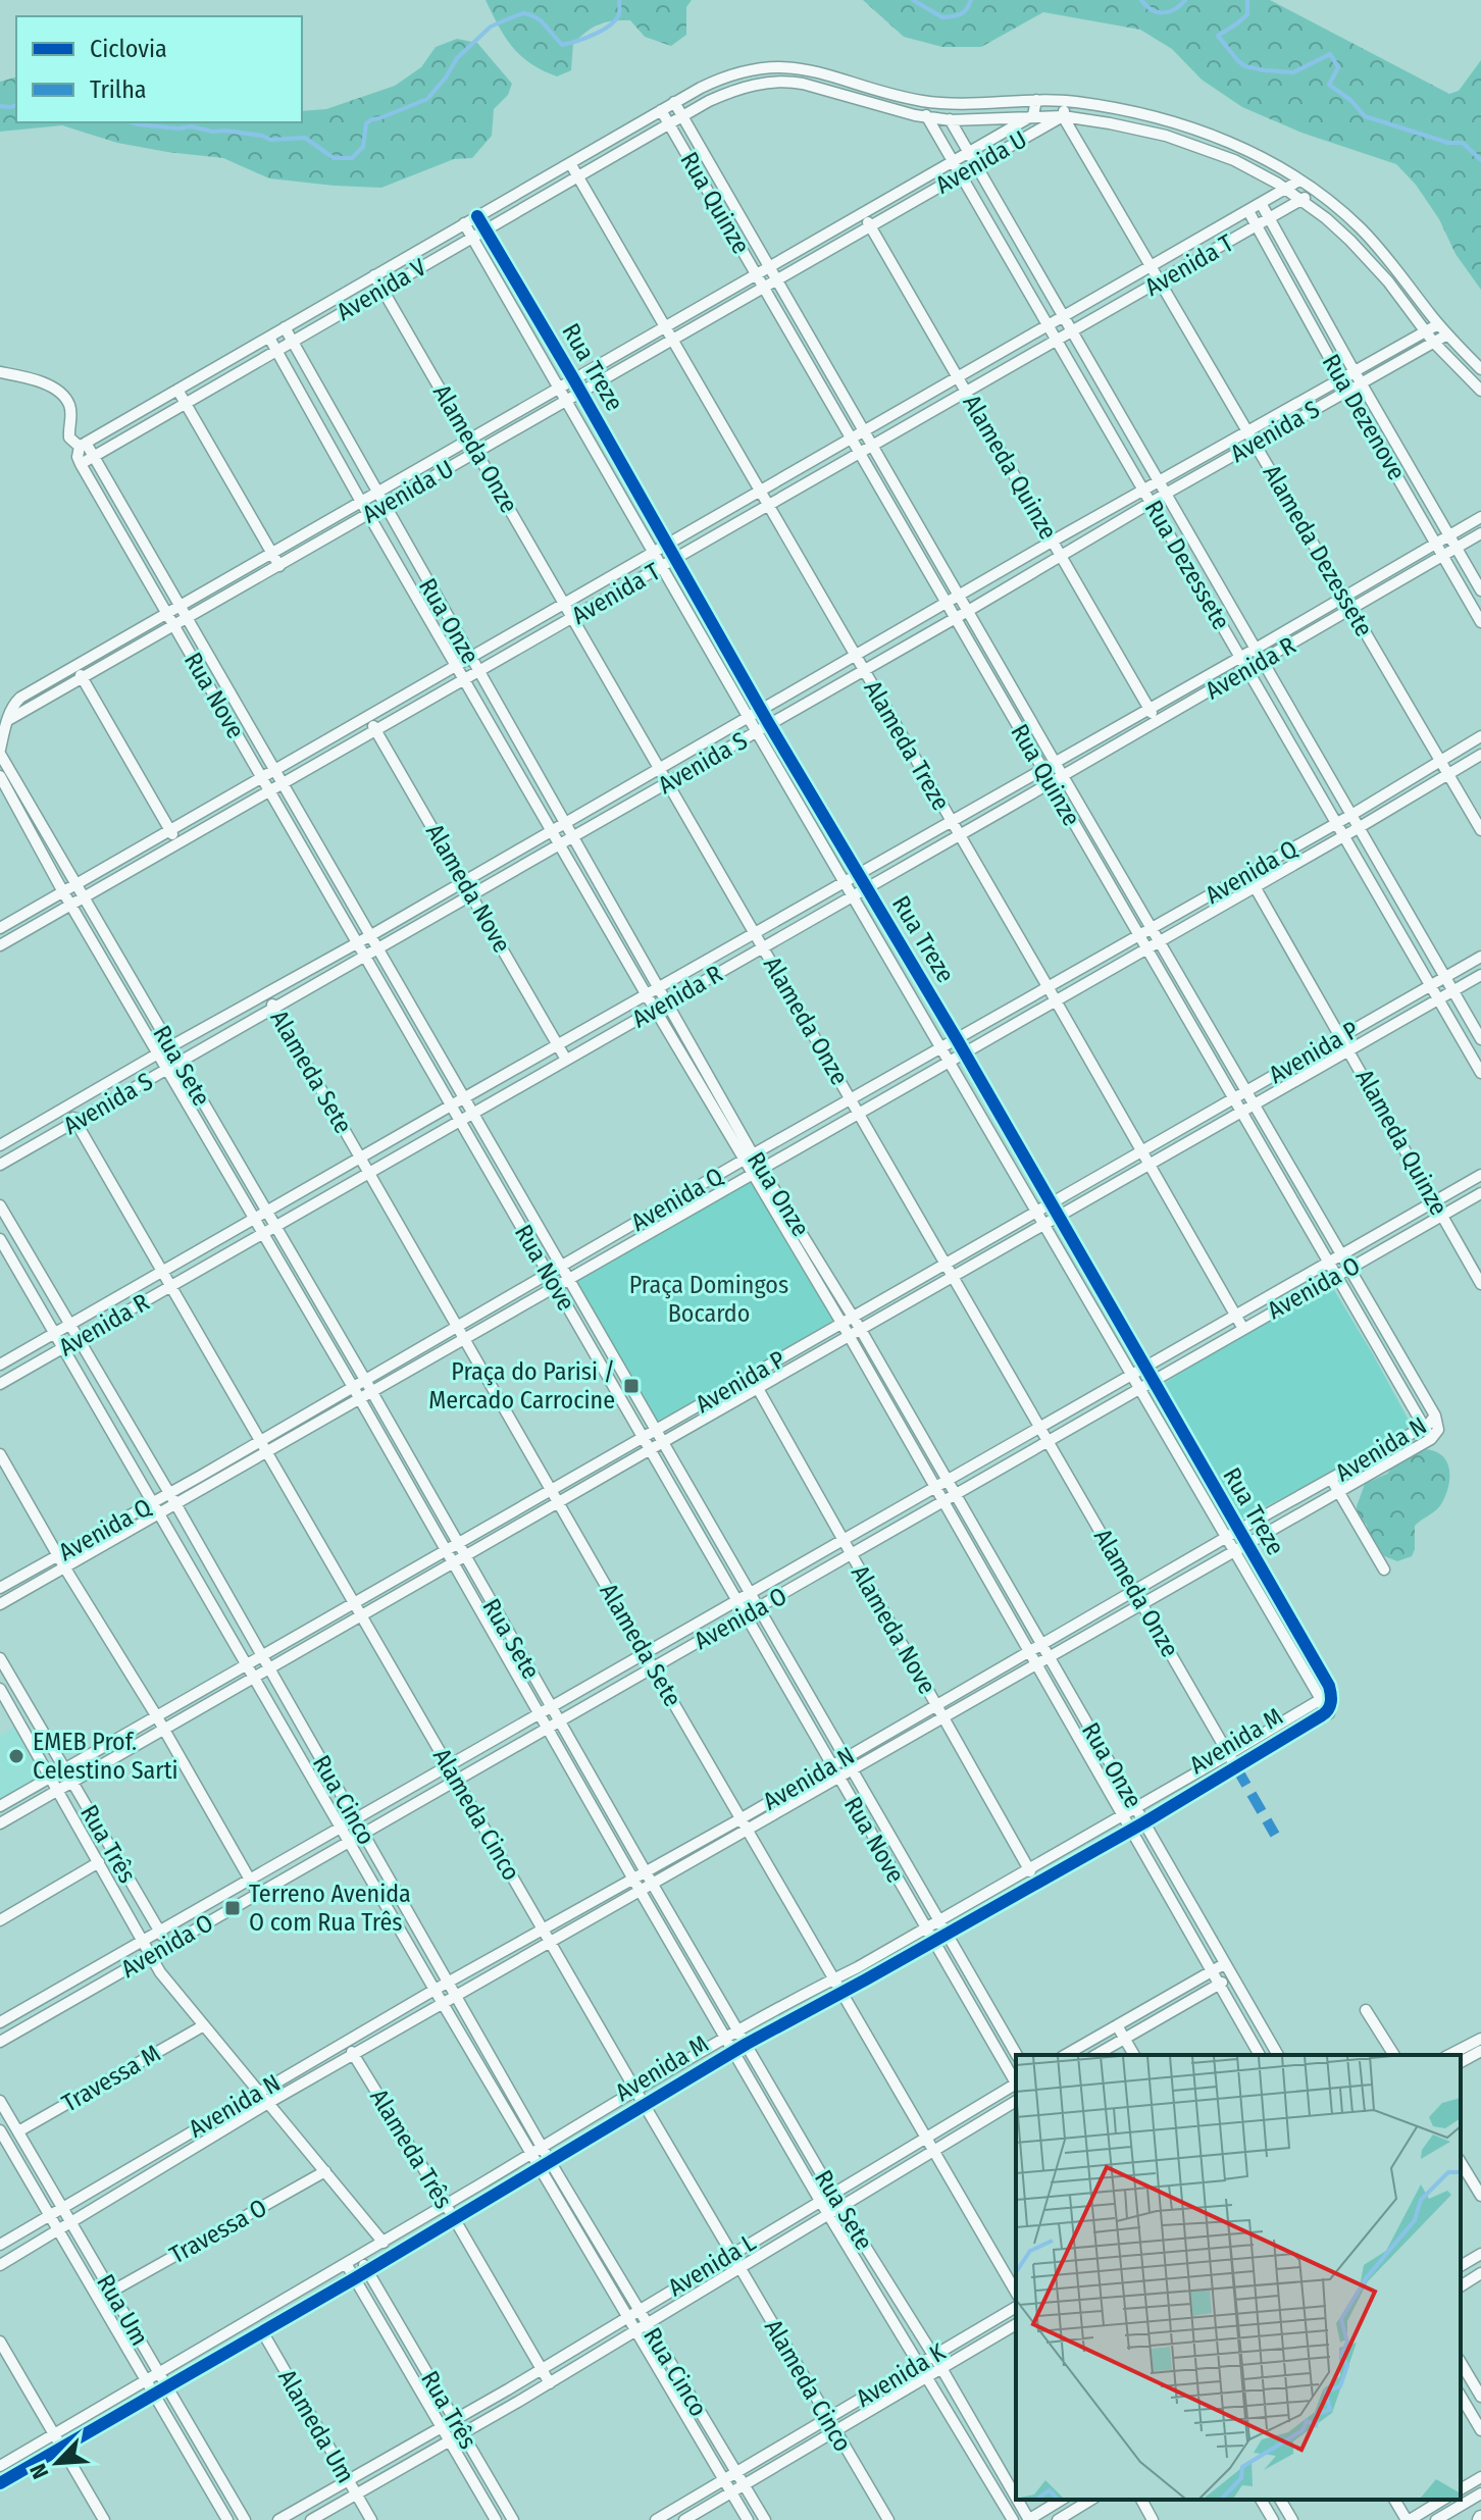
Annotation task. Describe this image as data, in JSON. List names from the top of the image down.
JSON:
{
  "streets": {
    "street": [
      "Avenida U",
      "Rua Quinze",
      "Avenida T",
      "Avenida V",
      "Rua Treze",
      "Rua Dezenove",
      "Avenida S",
      "Alameda Onze",
      "Alameda Quinze",
      "Alameda Dezessete",
      "Rua Dezessete",
      "Rua Onze",
      "Avenida R",
      "Rua Nove",
      "Alameda Treze",
      "Avenida Q",
      "Alameda Nove",
      "Avenida P",
      "Rua Sete",
      "Alameda Sete",
      "Avenida O",
      "Avenida N",
      "Avenida M",
      "Rua Cinco",
      "Alameda Cinco",
      "Rua Três",
      "Travessa M",
      "Alameda Três",
      "Travessa O",
      "Avenida L",
      "Rua Um",
      "Avenida K",
      "Alameda Um"
    ]
  },
  "crossings": [
    ["Avenida U", "Rua Quinze"],
    ["Avenida U", "Avenida V"],
    ["Avenida U", "Rua Treze"],
    ["Avenida U", "Alameda Onze"],
    ["Avenida U", "Alameda Quinze"],
    ["Avenida U", "Alameda Dezessete"],
    ["Avenida U", "Rua Dezessete"],
    ["Avenida U", "Rua Onze"],
    ["Avenida U", "Rua Nove"],
    ["Avenida U", "Alameda Treze"],
    ["Avenida U", "Rua Sete"],
    ["Rua Quinze", "Avenida T"],
    ["Rua Quinze", "Avenida V"],
    ["Rua Quinze", "Avenida S"],
    ["Rua Quinze", "Avenida R"],
    ["Rua Quinze", "Avenida Q"],
    ["Rua Quinze", "Avenida P"],
    ["Rua Quinze", "Avenida O"],
    ["Rua Quinze", "Avenida N"],
    ["Avenida T", "Avenida V"],
    ["Avenida T", "Rua Treze"],
    ["Avenida T", "Rua Dezenove"],
    ["Avenida T", "Alameda Onze"],
    ["Avenida T", "Alameda Quinze"],
    ["Avenida T", "Alameda Dezessete"],
    ["Avenida T", "Rua Dezessete"],
    ["Avenida T", "Rua Onze"],
    ["Avenida T", "Rua Nove"],
    ["Avenida T", "Alameda Treze"],
    ["Avenida T", "Alameda Nove"],
    ["Avenida T", "Rua Sete"],
    ["Avenida V", "Rua Treze"],
    ["Avenida V", "Avenida S"],
    ["Avenida V", "Alameda Onze"],
    ["Avenida V", "Alameda Dezessete"],
    ["Avenida V", "Rua Dezessete"],
    ["Avenida V", "Rua Onze"],
    ["Avenida V", "Rua Nove"],
    ["Avenida V", "Alameda Treze"],
    ["Rua Treze", "Avenida S"],
    ["Rua Treze", "Avenida R"],
    ["Rua Treze", "Avenida Q"],
    ["Rua Treze", "Avenida P"],
    ["Rua Treze", "Avenida O"],
    ["Rua Treze", "Avenida N"],
    ["Rua Treze", "Avenida M"],
    ["Rua Dezenove", "Avenida S"],
    ["Rua Dezenove", "Avenida R"],
    ["Avenida S", "Alameda Onze"],
    ["Avenida S", "Alameda Quinze"],
    ["Avenida S", "Alameda Dezessete"],
    ["Avenida S", "Rua Dezessete"],
    ["Avenida S", "Rua Onze"],
    ["Avenida S", "Rua Nove"],
    ["Avenida S", "Alameda Treze"],
    ["Avenida S", "Alameda Nove"],
    ["Avenida S", "Rua Sete"],
    ["Avenida S", "Alameda Sete"],
    ["Avenida S", "Alameda Cinco"],
    ["Alameda Onze", "Avenida R"],
    ["Alameda Onze", "Avenida Q"],
    ["Alameda Onze", "Avenida P"],
    ["Alameda Onze", "Avenida O"],
    ["Alameda Onze", "Avenida N"],
    ["Alameda Onze", "Avenida M"],
    ["Alameda Quinze", "Avenida R"],
    ["Alameda Quinze", "Avenida Q"],
    ["Alameda Quinze", "Avenida P"],
    ["Alameda Quinze", "Avenida O"],
    ["Alameda Dezessete", "Avenida R"],
    ["Alameda Dezessete", "Avenida Q"],
    ["Rua Dezessete", "Avenida R"],
    ["Rua Dezessete", "Avenida Q"],
    ["Rua Dezessete", "Avenida P"],
    ["Rua Onze", "Avenida R"],
    ["Rua Onze", "Avenida Q"],
    ["Rua Onze", "Avenida P"],
    ["Rua Onze", "Avenida O"],
    ["Rua Onze", "Avenida N"],
    ["Rua Onze", "Avenida M"],
    ["Avenida R", "Rua Nove"],
    ["Avenida R", "Alameda Treze"],
    ["Avenida R", "Alameda Nove"],
    ["Avenida R", "Rua Sete"],
    ["Avenida R", "Alameda Sete"],
    ["Avenida R", "Rua Cinco"],
    ["Avenida R", "Alameda Cinco"],
    ["Rua Nove", "Avenida Q"],
    ["Rua Nove", "Avenida P"],
    ["Rua Nove", "Avenida O"],
    ["Rua Nove", "Avenida N"],
    ["Rua Nove", "Avenida M"],
    ["Alameda Treze", "Avenida Q"],
    ["Alameda Treze", "Avenida P"],
    ["Alameda Treze", "Avenida O"],
    ["Avenida Q", "Rua Sete"],
    ["Avenida Q", "Alameda Sete"],
    ["Avenida Q", "Rua Cinco"],
    ["Avenida Q", "Alameda Cinco"],
    ["Alameda Nove", "Avenida P"],
    ["Alameda Nove", "Avenida O"],
    ["Alameda Nove", "Avenida N"],
    ["Alameda Nove", "Avenida M"],
    ["Avenida P", "Rua Sete"],
    ["Avenida P", "Alameda Sete"],
    ["Avenida P", "Rua Cinco"],
    ["Avenida P", "Alameda Cinco"],
    ["Avenida P", "Rua Três"],
    ["Rua Sete", "Avenida O"],
    ["Rua Sete", "Avenida N"],
    ["Rua Sete", "Avenida M"],
    ["Rua Sete", "Avenida L"],
    ["Rua Sete", "Avenida K"],
    ["Alameda Sete", "Avenida O"],
    ["Alameda Sete", "Avenida N"],
    ["Alameda Sete", "Avenida M"],
    ["Alameda Sete", "Avenida L"],
    ["Avenida O", "Rua Cinco"],
    ["Avenida O", "Alameda Cinco"],
    ["Avenida O", "Rua Três"],
    ["Avenida N", "Rua Cinco"],
    ["Avenida N", "Alameda Cinco"],
    ["Avenida N", "Rua Três"],
    ["Avenida N", "Alameda Três"],
    ["Avenida N", "Rua Um"],
    ["Avenida M", "Rua Cinco"],
    ["Avenida M", "Alameda Cinco"],
    ["Avenida M", "Rua Três"],
    ["Avenida M", "Alameda Três"],
    ["Avenida M", "Rua Um"],
    ["Avenida M", "Alameda Um"],
    ["Rua Cinco", "Avenida L"],
    ["Rua Cinco", "Avenida K"],
    ["Alameda Cinco", "Avenida L"],
    ["Alameda Cinco", "Avenida K"],
    ["Rua Três", "Travessa M"],
    ["Rua Três", "Travessa O"],
    ["Rua Três", "Avenida L"],
    ["Travessa M", "Rua Um"],
    ["Alameda Três", "Avenida L"],
    ["Travessa O", "Rua Um"],
    ["Avenida L", "Alameda Um"]
  ],
  "parks": ["Praça Domingos Bocardo"],
  "places": {
    "transit": ["Praça do Parisi / Mercado Carrocine", "Terreno Avenida O com Rua Três"],
    "other": ["EMEB Prof. Celestino Sarti"]
  },
  "legend": ["Ciclovia", "Trilha"],
  "north": "bottom left"
}
